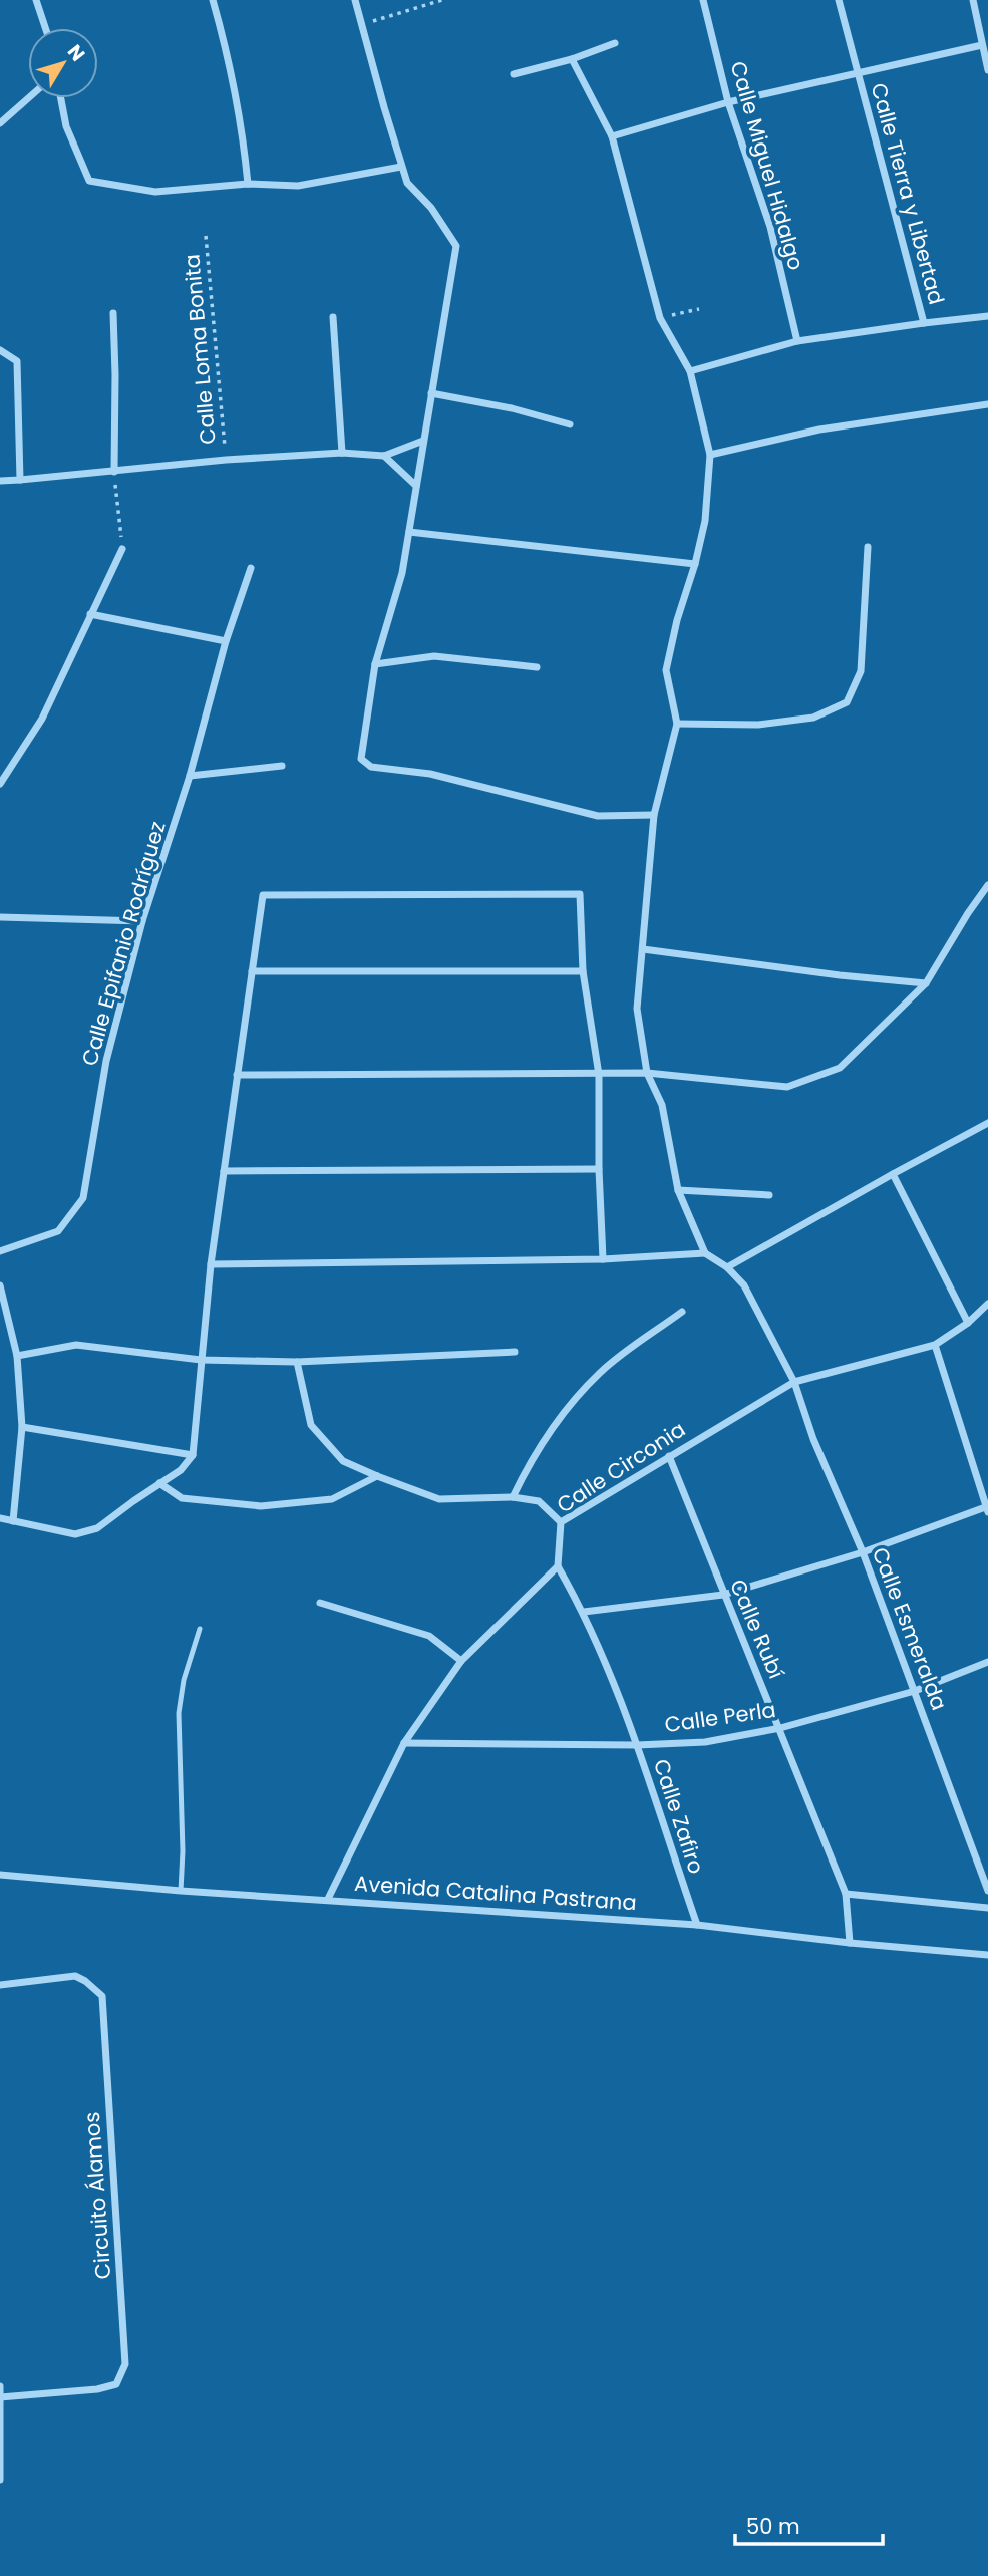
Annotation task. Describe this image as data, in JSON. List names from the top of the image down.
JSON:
{
  "streets": {
    "street": [
      "Calle Miguel Hidalgo",
      "Calle Tierra y Libertad",
      "Calle Epifanio Rodríguez",
      "Calle Circonia",
      "Calle Rubí",
      "Calle Esmeralda",
      "Calle Perla",
      "Calle Zafiro",
      "Avenida Catalina Pastrana",
      "Circuito Álamos"
    ],
    "path": ["Calle Loma Bonita"]
  },
  "crossings": [
    ["Calle Miguel Hidalgo", "Calle Tierra y Libertad"],
    ["Calle Circonia", "Calle Rubí"],
    ["Calle Circonia", "Calle Esmeralda"],
    ["Calle Circonia", "Calle Zafiro"],
    ["Calle Rubí", "Calle Perla"],
    ["Calle Rubí", "Avenida Catalina Pastrana"],
    ["Calle Esmeralda", "Calle Perla"],
    ["Calle Perla", "Calle Zafiro"],
    ["Calle Zafiro", "Avenida Catalina Pastrana"]
  ],
  "scale_bar": "50 m",
  "north": "top right"
}
